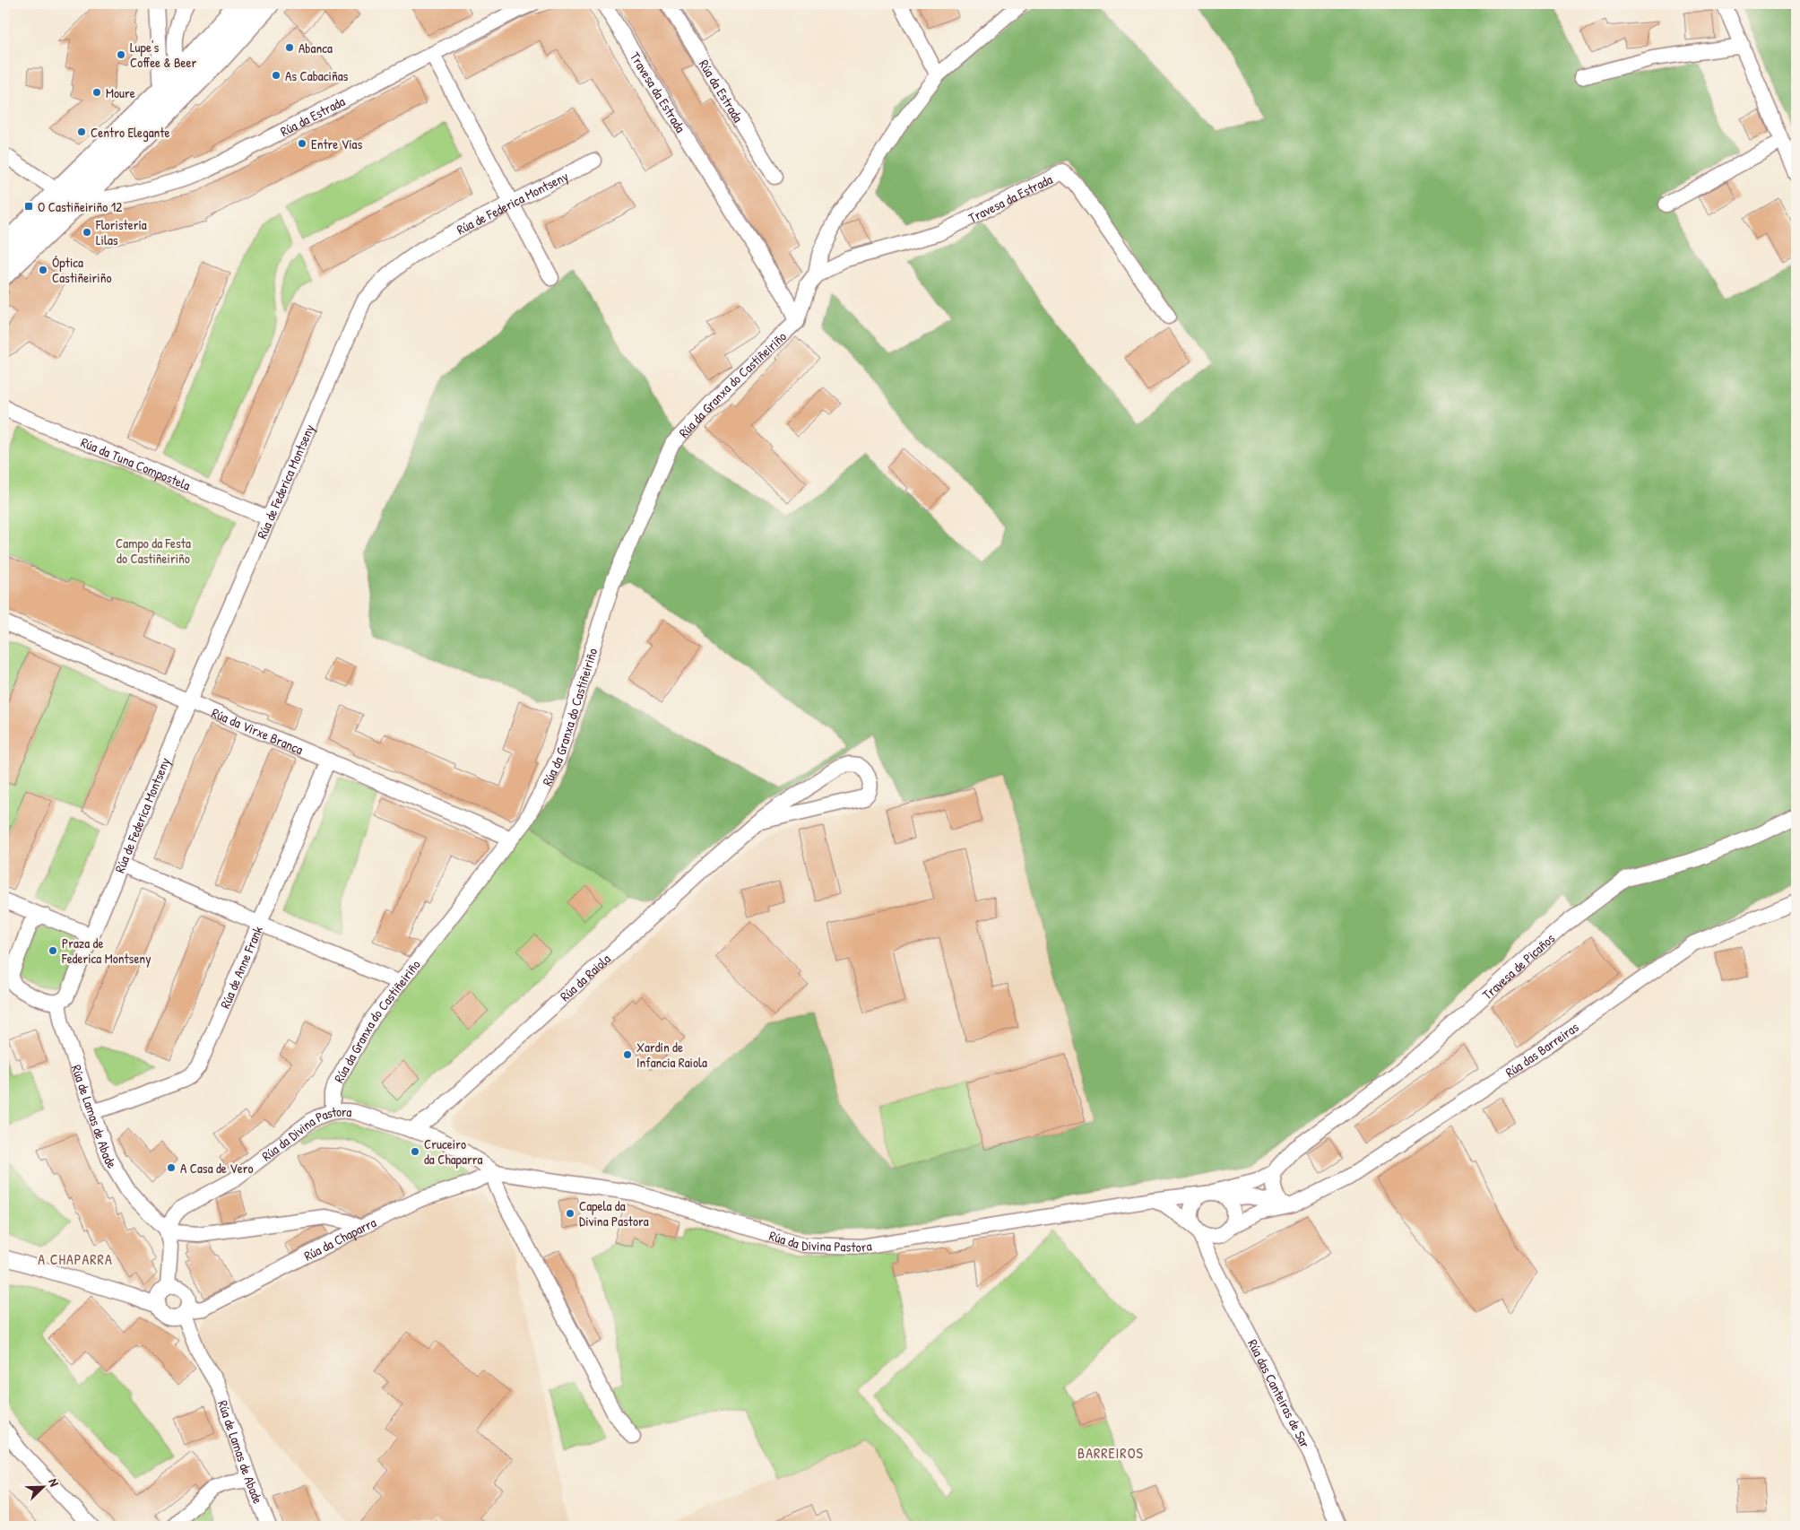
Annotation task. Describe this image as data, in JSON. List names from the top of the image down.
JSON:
{
  "streets": {
    "street": [
      "Rúa da Estrada",
      "Travesa da Estrada",
      "Rúa de Federica Montseny",
      "Rúa da Granxa do Castiñeiriño",
      "Rúa da Tuna Compostela",
      "Rúa da Virxe Branca",
      "Travesa de Picaños",
      "Rúa de Anne Frank",
      "Rúa da Raiola",
      "Rúa das Barreiras",
      "Rúa de Lamas de Abade",
      "Rúa da Divina Pastora",
      "Rúa da Chaparra",
      "Rúa das Canteiras de Sar"
    ]
  },
  "crossings": [
    ["Travesa da Estrada", "Rúa da Granxa do Castiñeiriño"],
    ["Rúa de Federica Montseny", "Rúa da Tuna Compostela"],
    ["Rúa de Federica Montseny", "Rúa da Virxe Branca"],
    ["Rúa da Granxa do Castiñeiriño", "Rúa da Virxe Branca"],
    ["Rúa da Granxa do Castiñeiriño", "Rúa da Divina Pastora"],
    ["Rúa da Virxe Branca", "Rúa de Anne Frank"],
    ["Travesa de Picaños", "Rúa das Barreiras"],
    ["Travesa de Picaños", "Rúa da Divina Pastora"],
    ["Travesa de Picaños", "Rúa das Canteiras de Sar"],
    ["Rúa de Anne Frank", "Rúa de Lamas de Abade"],
    ["Rúa da Raiola", "Rúa da Divina Pastora"],
    ["Rúa das Barreiras", "Rúa da Divina Pastora"],
    ["Rúa das Barreiras", "Rúa das Canteiras de Sar"],
    ["Rúa de Lamas de Abade", "Rúa da Divina Pastora"],
    ["Rúa de Lamas de Abade", "Rúa da Chaparra"],
    ["Rúa da Divina Pastora", "Rúa da Chaparra"],
    ["Rúa da Divina Pastora", "Rúa das Canteiras de Sar"]
  ],
  "districts": ["A CHAPARRA", "BARREIROS"],
  "parks": ["Campo da Festa do Castiñeiriño"],
  "places": {
    "other": [
      "Abanca",
      "Lupe's Coffee & Beer",
      "As Cabaciñas",
      "Moure",
      "Centro Elegante",
      "Entre Vías",
      "Floristería Lilas",
      "Óptica Castiñeiriño",
      "Praza de Federica Montseny",
      "Xardín de Infancia Raiola",
      "Cruceiro da Chaparra",
      "A Casa de Vero",
      "Capela da Divina Pastora"
    ],
    "transit": ["O Castiñeiriño 12"]
  },
  "north": "top right"
}
